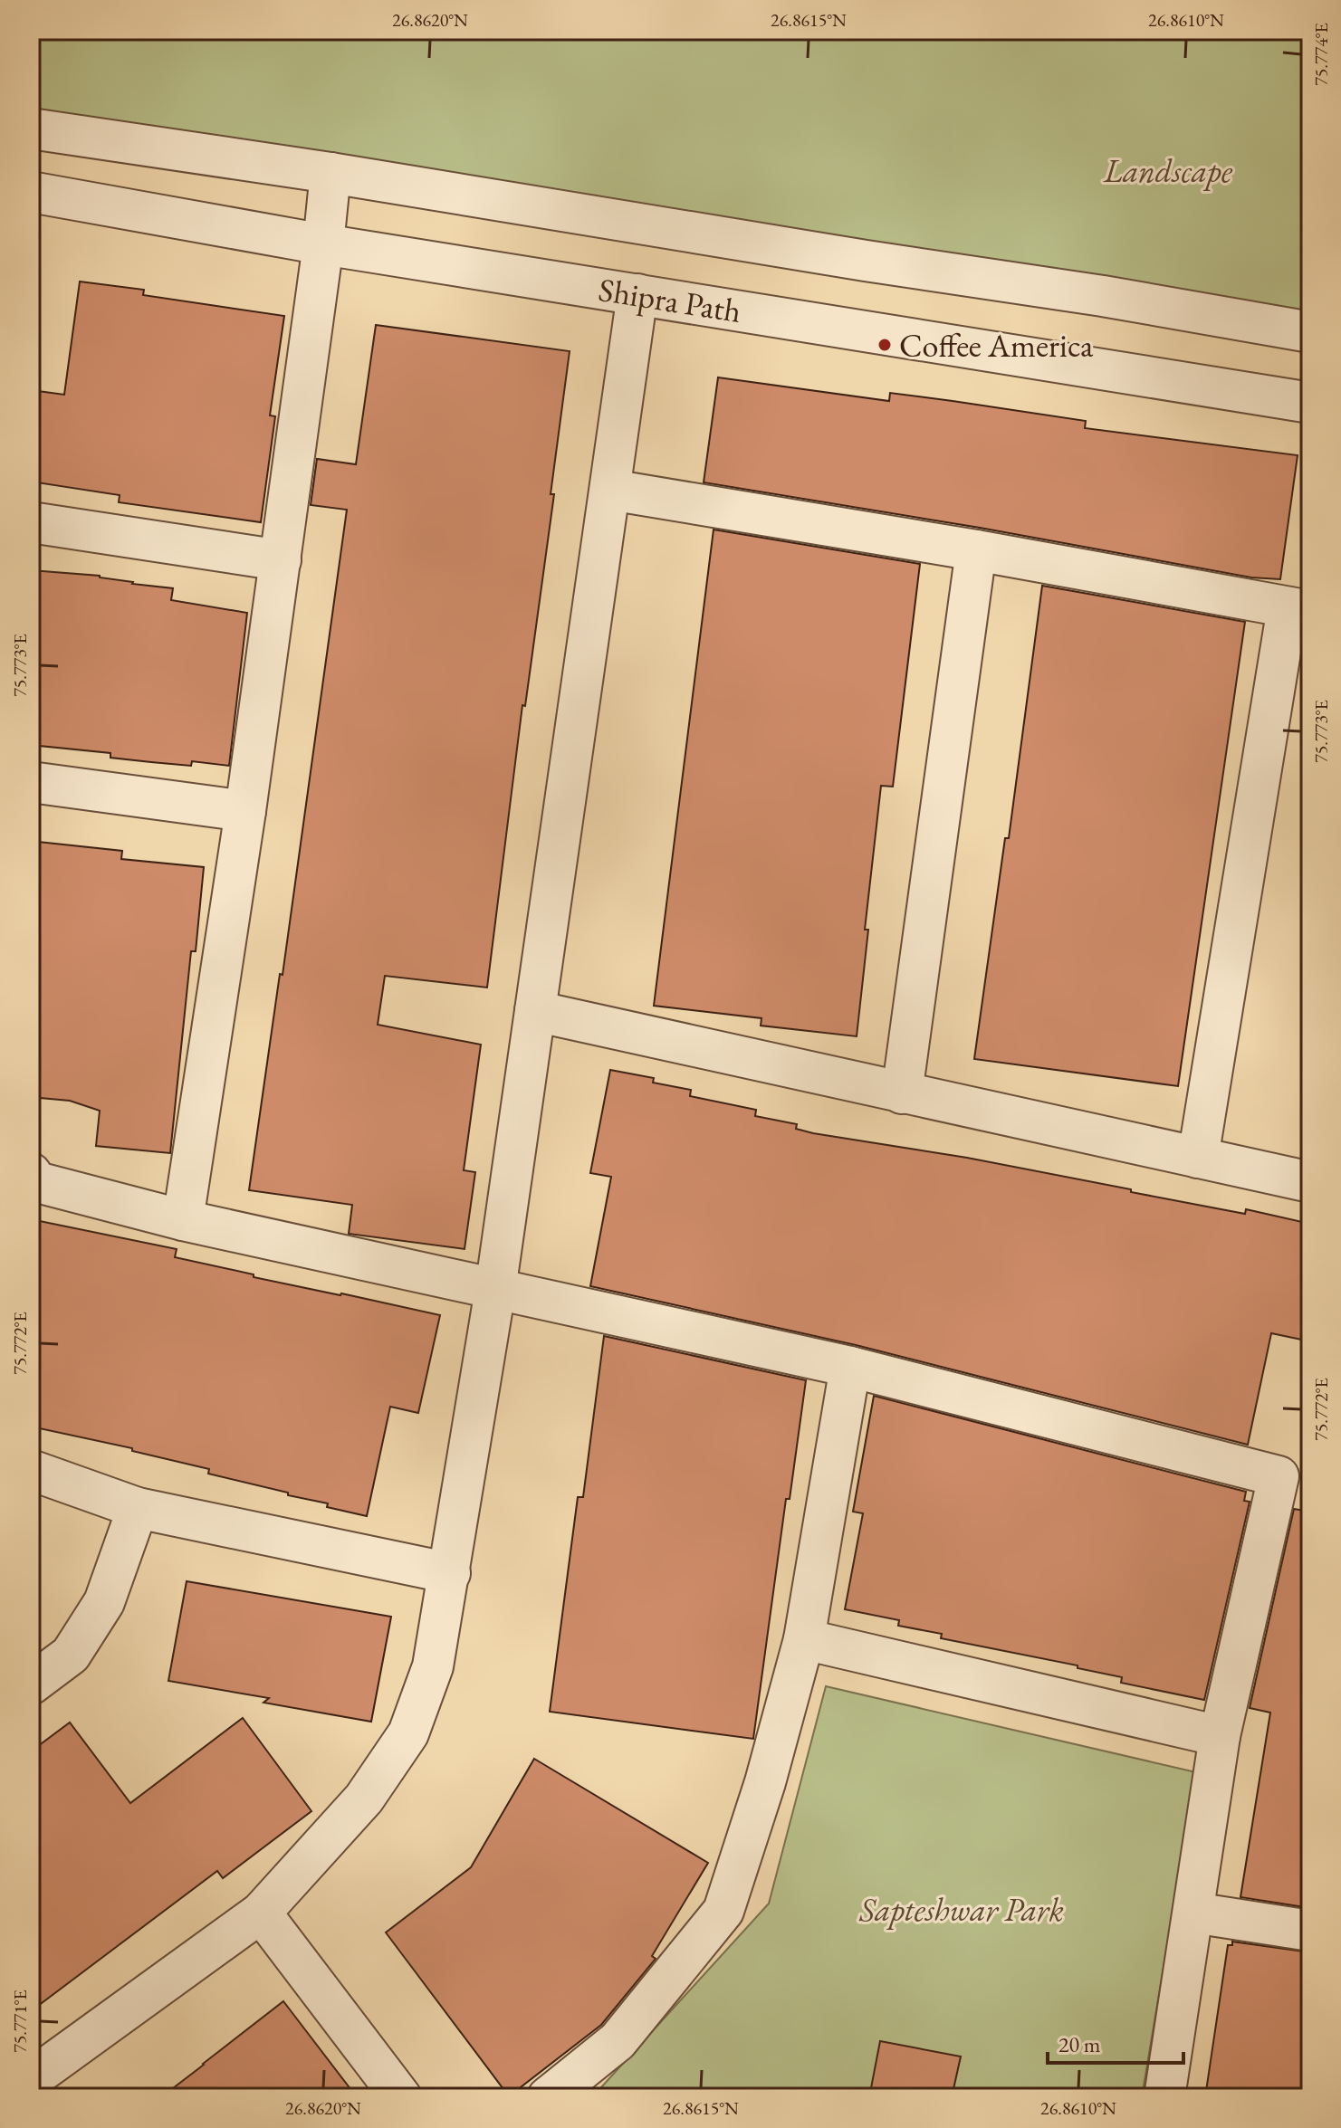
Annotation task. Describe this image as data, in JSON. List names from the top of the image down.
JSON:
{
  "streets": {
    "street": ["Shipra Path"]
  },
  "parks": ["Landscape", "Sapteshwar Park"],
  "places": ["Coffee America"],
  "scale_bar": "20 m",
  "coordinates": [
    "26.8620°N",
    "26.8615°N",
    "26.8610°N",
    "75.774°E",
    "75.773°E",
    "75.772°E",
    "75.771°E"
  ]
}
